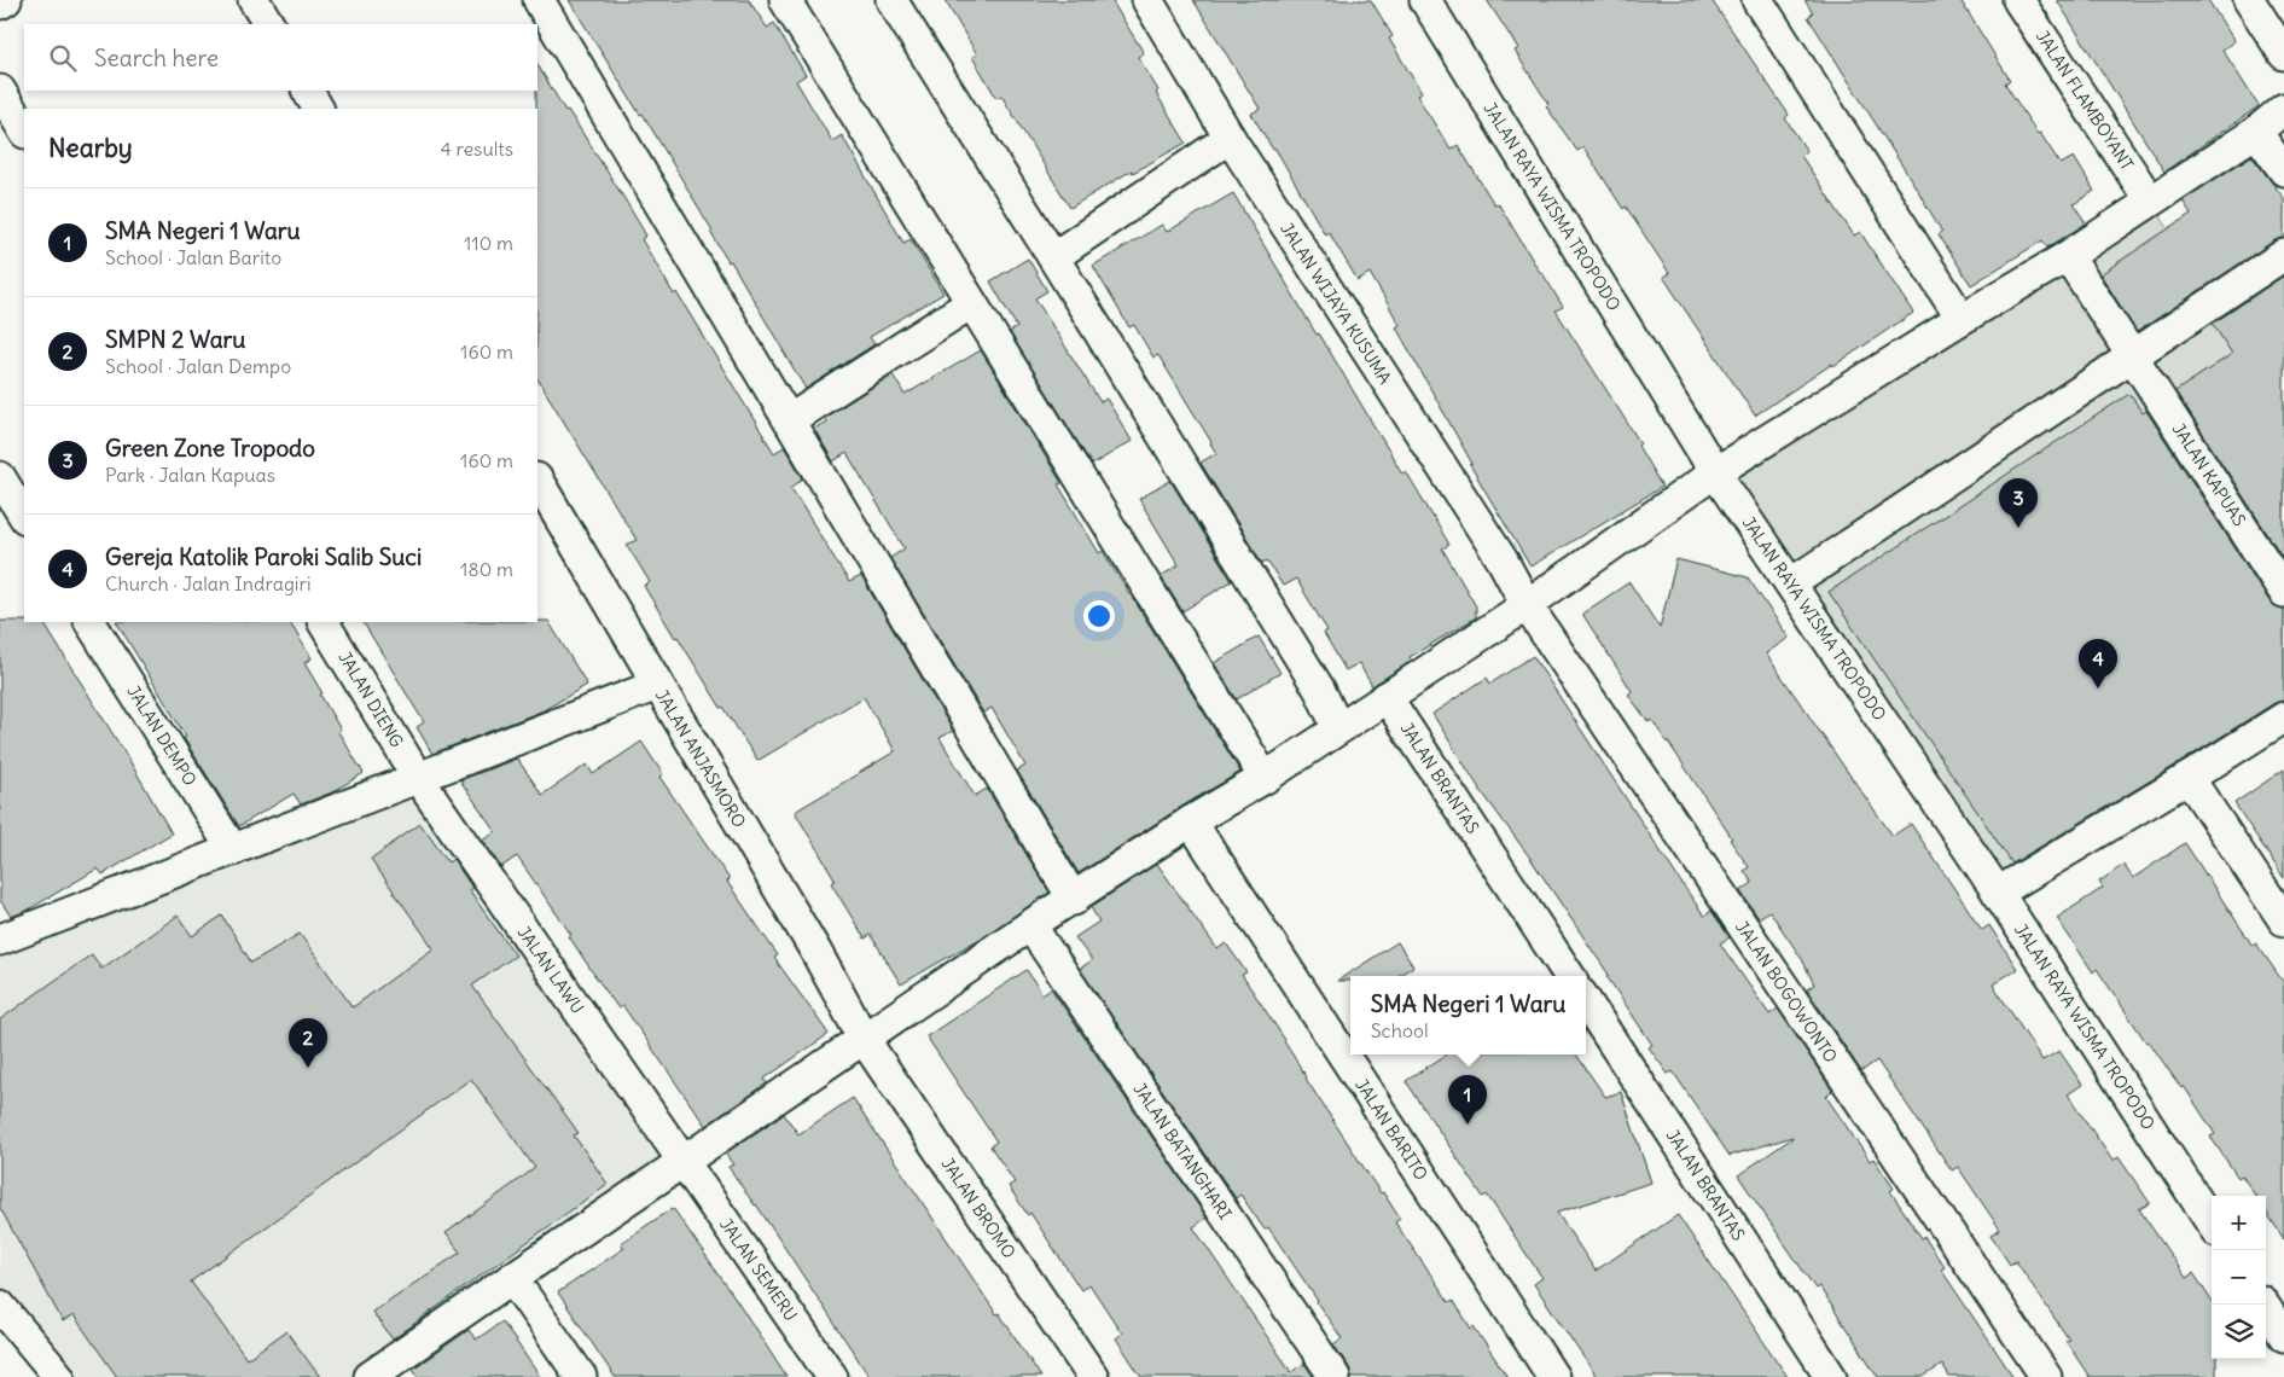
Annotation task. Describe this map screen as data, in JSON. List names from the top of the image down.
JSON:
{
  "streets": {
    "street": [
      "JALAN FLAMBOYANT",
      "JALAN RAYA WISMA TROPODO",
      "JALAN WIJAYA KUSUMA",
      "JALAN KAPUAS",
      "JALAN DIENG",
      "JALAN DEMPO",
      "JALAN ANJASMORO",
      "JALAN BRANTAS",
      "JALAN LAWU",
      "JALAN BOGOWONTO",
      "JALAN BARITO",
      "JALAN BATANGHARI",
      "JALAN BROMO",
      "JALAN SEMERU"
    ]
  },
  "crossings": [
    ["JALAN WIJAYA KUSUMA", "JALAN BOGOWONTO"],
    ["JALAN DIENG", "JALAN LAWU"],
    ["JALAN ANJASMORO", "JALAN BROMO"],
    ["JALAN LAWU", "JALAN SEMERU"]
  ],
  "page": {
    "search": "Search here",
    "heading": ["Nearby", "4 results"],
    "list": [
      {
        "mark": "1",
        "name": "SMA Negeri 1 Waru",
        "note": "School · Jalan Barito",
        "value": "110 m"
      },
      {
        "mark": "2",
        "name": "SMPN 2 Waru",
        "note": "School · Jalan Dempo",
        "value": "160 m"
      },
      {
        "mark": "3",
        "name": "Green Zone Tropodo",
        "note": "Park · Jalan Kapuas",
        "value": "160 m"
      },
      {
        "mark": "4",
        "name": "Gereja Katolik Paroki Salib Suci",
        "note": "Church · Jalan Indragiri",
        "value": "180 m"
      }
    ],
    "pins": [
      "3",
      "4",
      "2",
      "1"
    ],
    "popup": ["SMA Negeri 1 Waru", "School"],
    "map_buttons": ["+", "−"]
  }
}
